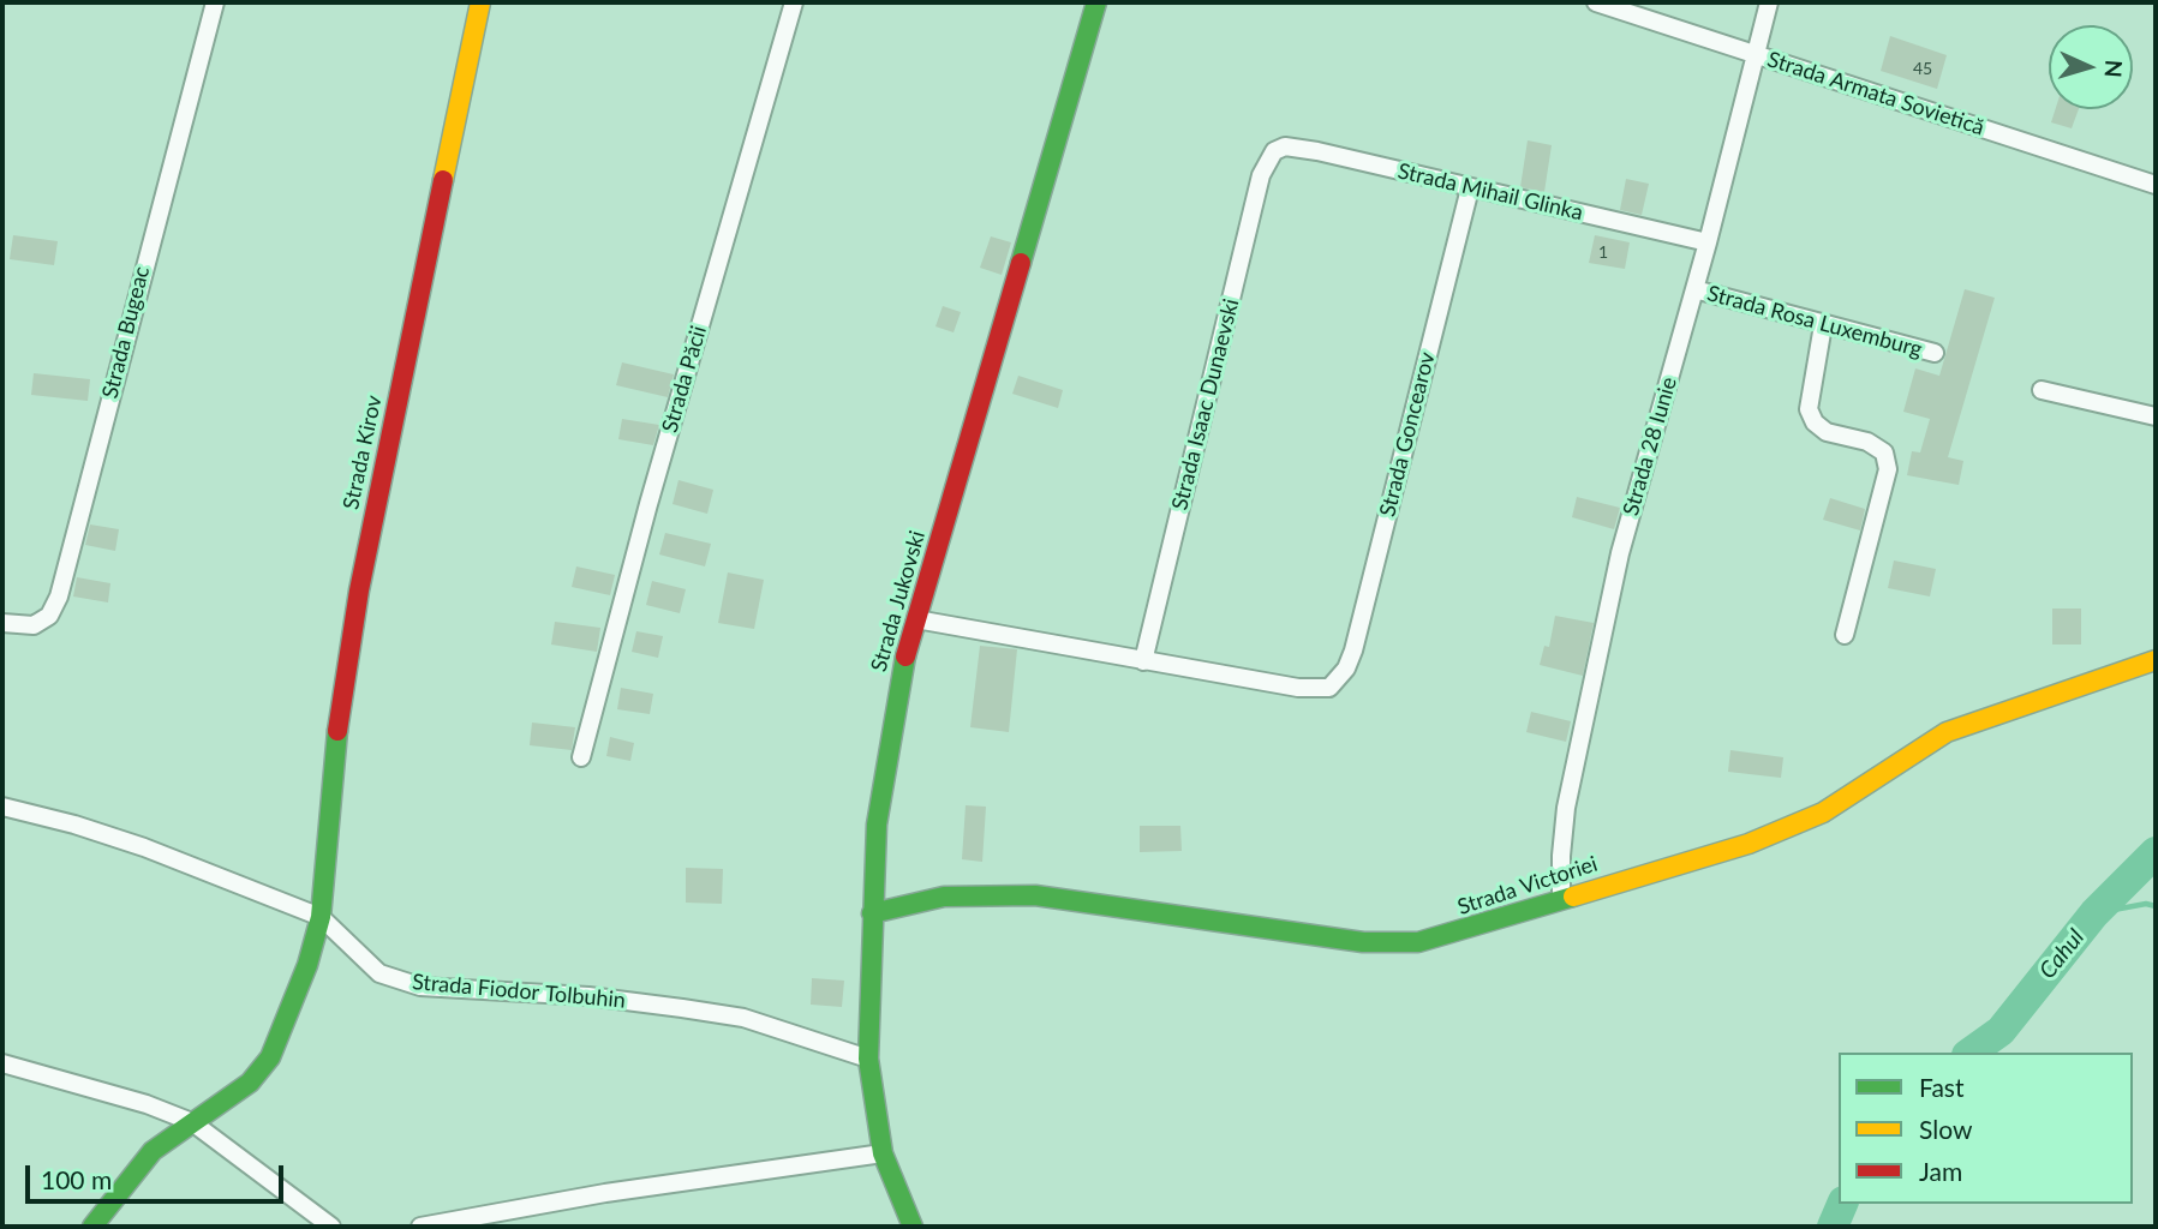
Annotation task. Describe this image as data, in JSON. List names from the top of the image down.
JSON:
{
  "streets": {
    "street": [
      "Strada Armata Sovietică",
      "Strada Mihail Glinka",
      "Strada Rosa Luxemburg",
      "Strada Bugeac",
      "Strada Păcii",
      "Strada Isaac Dunaevski",
      "Strada Goncearov",
      "Strada 28 Iunie",
      "Strada Kirov",
      "Strada Jukovski",
      "Strada Victoriei",
      "Strada Fiodor Tolbuhin"
    ]
  },
  "crossings": [
    ["Strada Armata Sovietică", "Strada 28 Iunie"],
    ["Strada Mihail Glinka", "Strada Isaac Dunaevski"],
    ["Strada Mihail Glinka", "Strada Goncearov"],
    ["Strada Mihail Glinka", "Strada 28 Iunie"],
    ["Strada Rosa Luxemburg", "Strada 28 Iunie"],
    ["Strada Isaac Dunaevski", "Strada Goncearov"],
    ["Strada 28 Iunie", "Strada Victoriei"],
    ["Strada Kirov", "Strada Fiodor Tolbuhin"],
    ["Strada Jukovski", "Strada Victoriei"],
    ["Strada Jukovski", "Strada Fiodor Tolbuhin"]
  ],
  "water": ["Cahul"],
  "house_numbers": ["45", "1"],
  "legend": ["Fast", "Slow", "Jam"],
  "scale_bar": "100 m",
  "north": "right"
}
